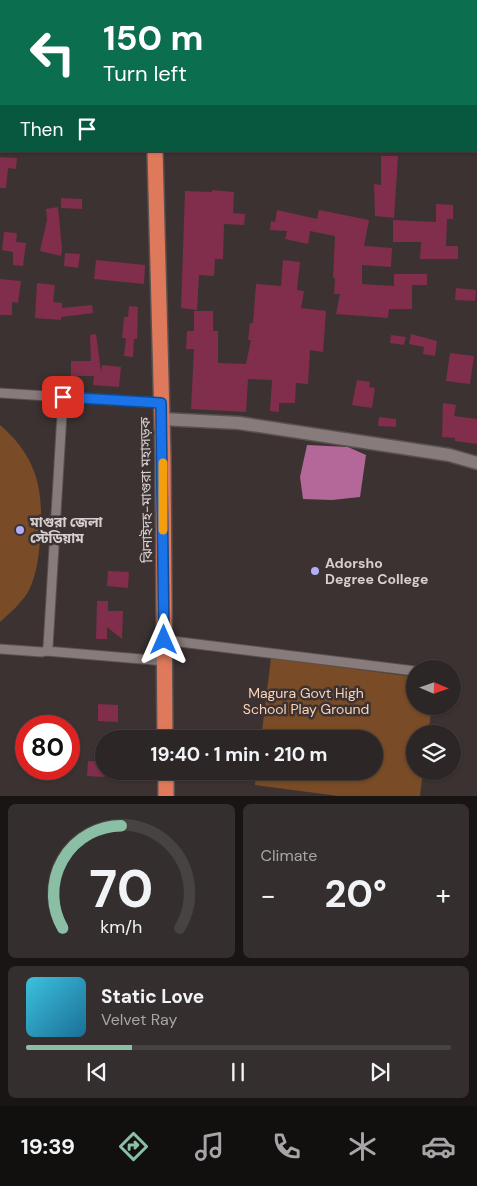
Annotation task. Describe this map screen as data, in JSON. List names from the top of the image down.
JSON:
{
  "streets": {
    "highway": ["ঝিনাইদহ-মাগুরা মহাসড়ক"]
  },
  "parks": ["Magura Govt High School Play Ground"],
  "places": ["মাগুরা জেলা স্টেডিয়াম", "Adorsho Degree College"],
  "north": "right",
  "page": {
    "turn": ["150 m", "Turn left"],
    "then": "Then",
    "limit": "80",
    "trip": "19:40 · 1 min · 210 m",
    "tile": "Climate",
    "heat": ["−", "20°", "+"],
    "song": ["Static Love", "Velvet Ray"],
    "tabs": "19:39",
    "gauge": ["70", "km/h"]
  }
}
